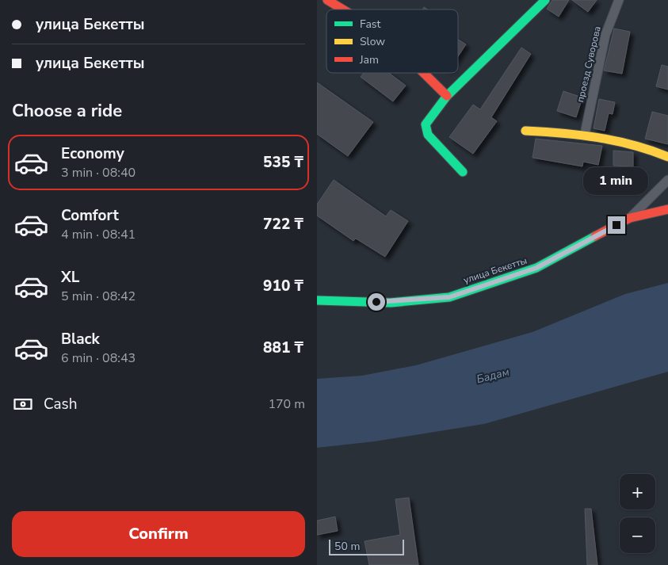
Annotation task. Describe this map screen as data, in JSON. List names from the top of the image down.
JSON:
{
  "streets": {
    "street": ["проезд Суворова", "улица Бекетты"]
  },
  "water": ["Бадам"],
  "legend": ["Fast", "Slow", "Jam"],
  "scale_bar": "50 m",
  "page": {
    "banner": ["улица Бекетты", "улица Бекетты"],
    "heading": "Choose a ride",
    "list": [
      {
        "name": "Economy",
        "note": "3 min · 08:40",
        "value": "535 ₸"
      },
      {
        "name": "Comfort",
        "note": "4 min · 08:41",
        "value": "722 ₸"
      },
      {
        "name": "XL",
        "note": "5 min · 08:42",
        "value": "910 ₸"
      },
      {
        "name": "Black",
        "note": "6 min · 08:43",
        "value": "881 ₸"
      }
    ],
    "bubble": "1 min",
    "pay": ["Cash", "170 m"],
    "map_buttons": ["+", "−"],
    "buttons": "Confirm",
    "scale": "50 m"
  }
}
